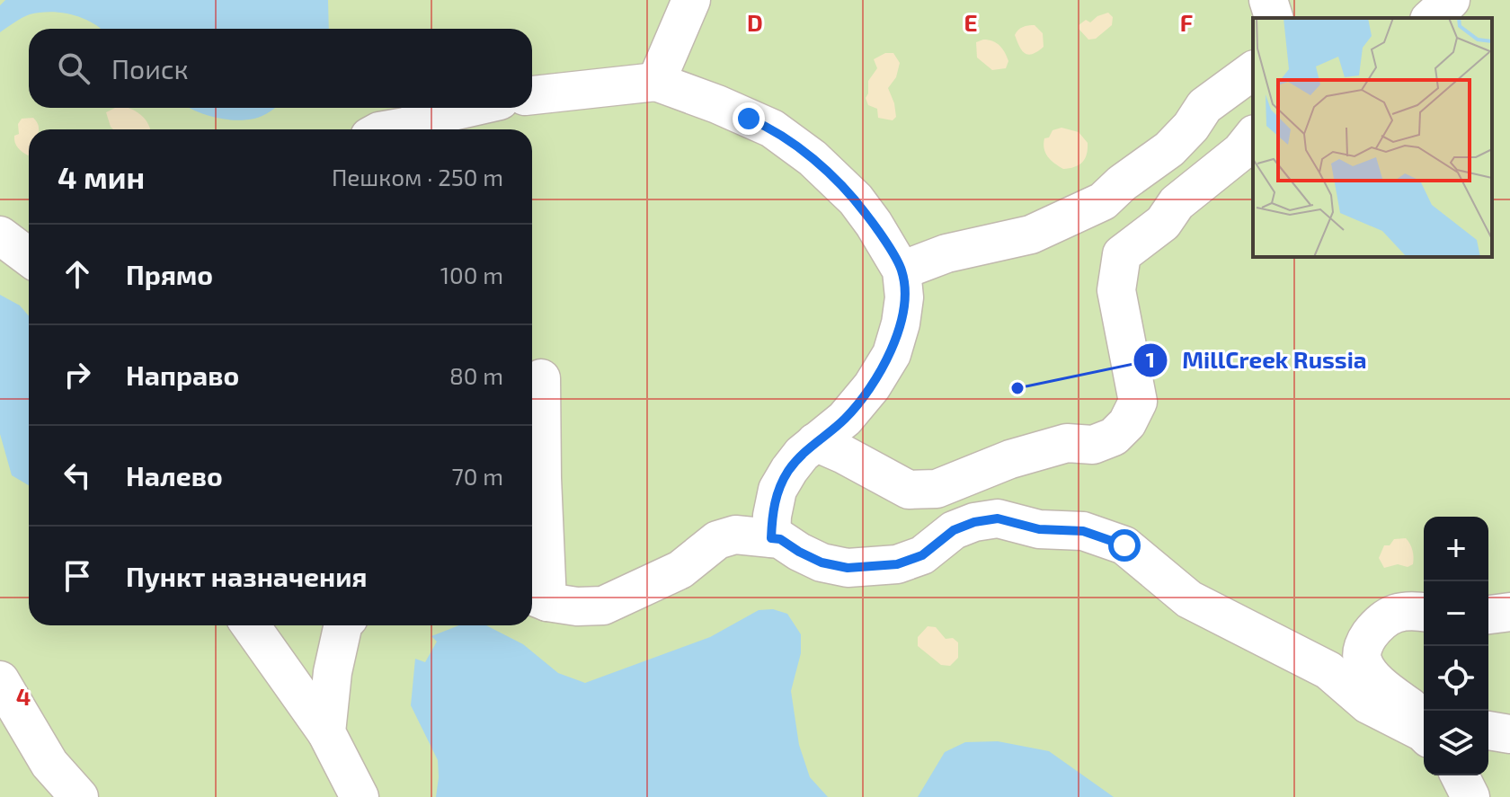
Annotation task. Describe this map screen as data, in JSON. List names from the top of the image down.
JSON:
{
  "places": ["MillCreek Russia"],
  "page": {
    "search": "Поиск",
    "heading": ["4 мин", "Пешком · 250 m"],
    "list": [
      ["Прямо", "100 m"],
      ["Направо", "80 m"],
      ["Налево", "70 m"],
      "Пункт назначения"
    ],
    "map_buttons": ["+", "−"]
  },
  "grid": {
    "columns": ["D", "E", "F"],
    "rows": ["4"]
  }
}
